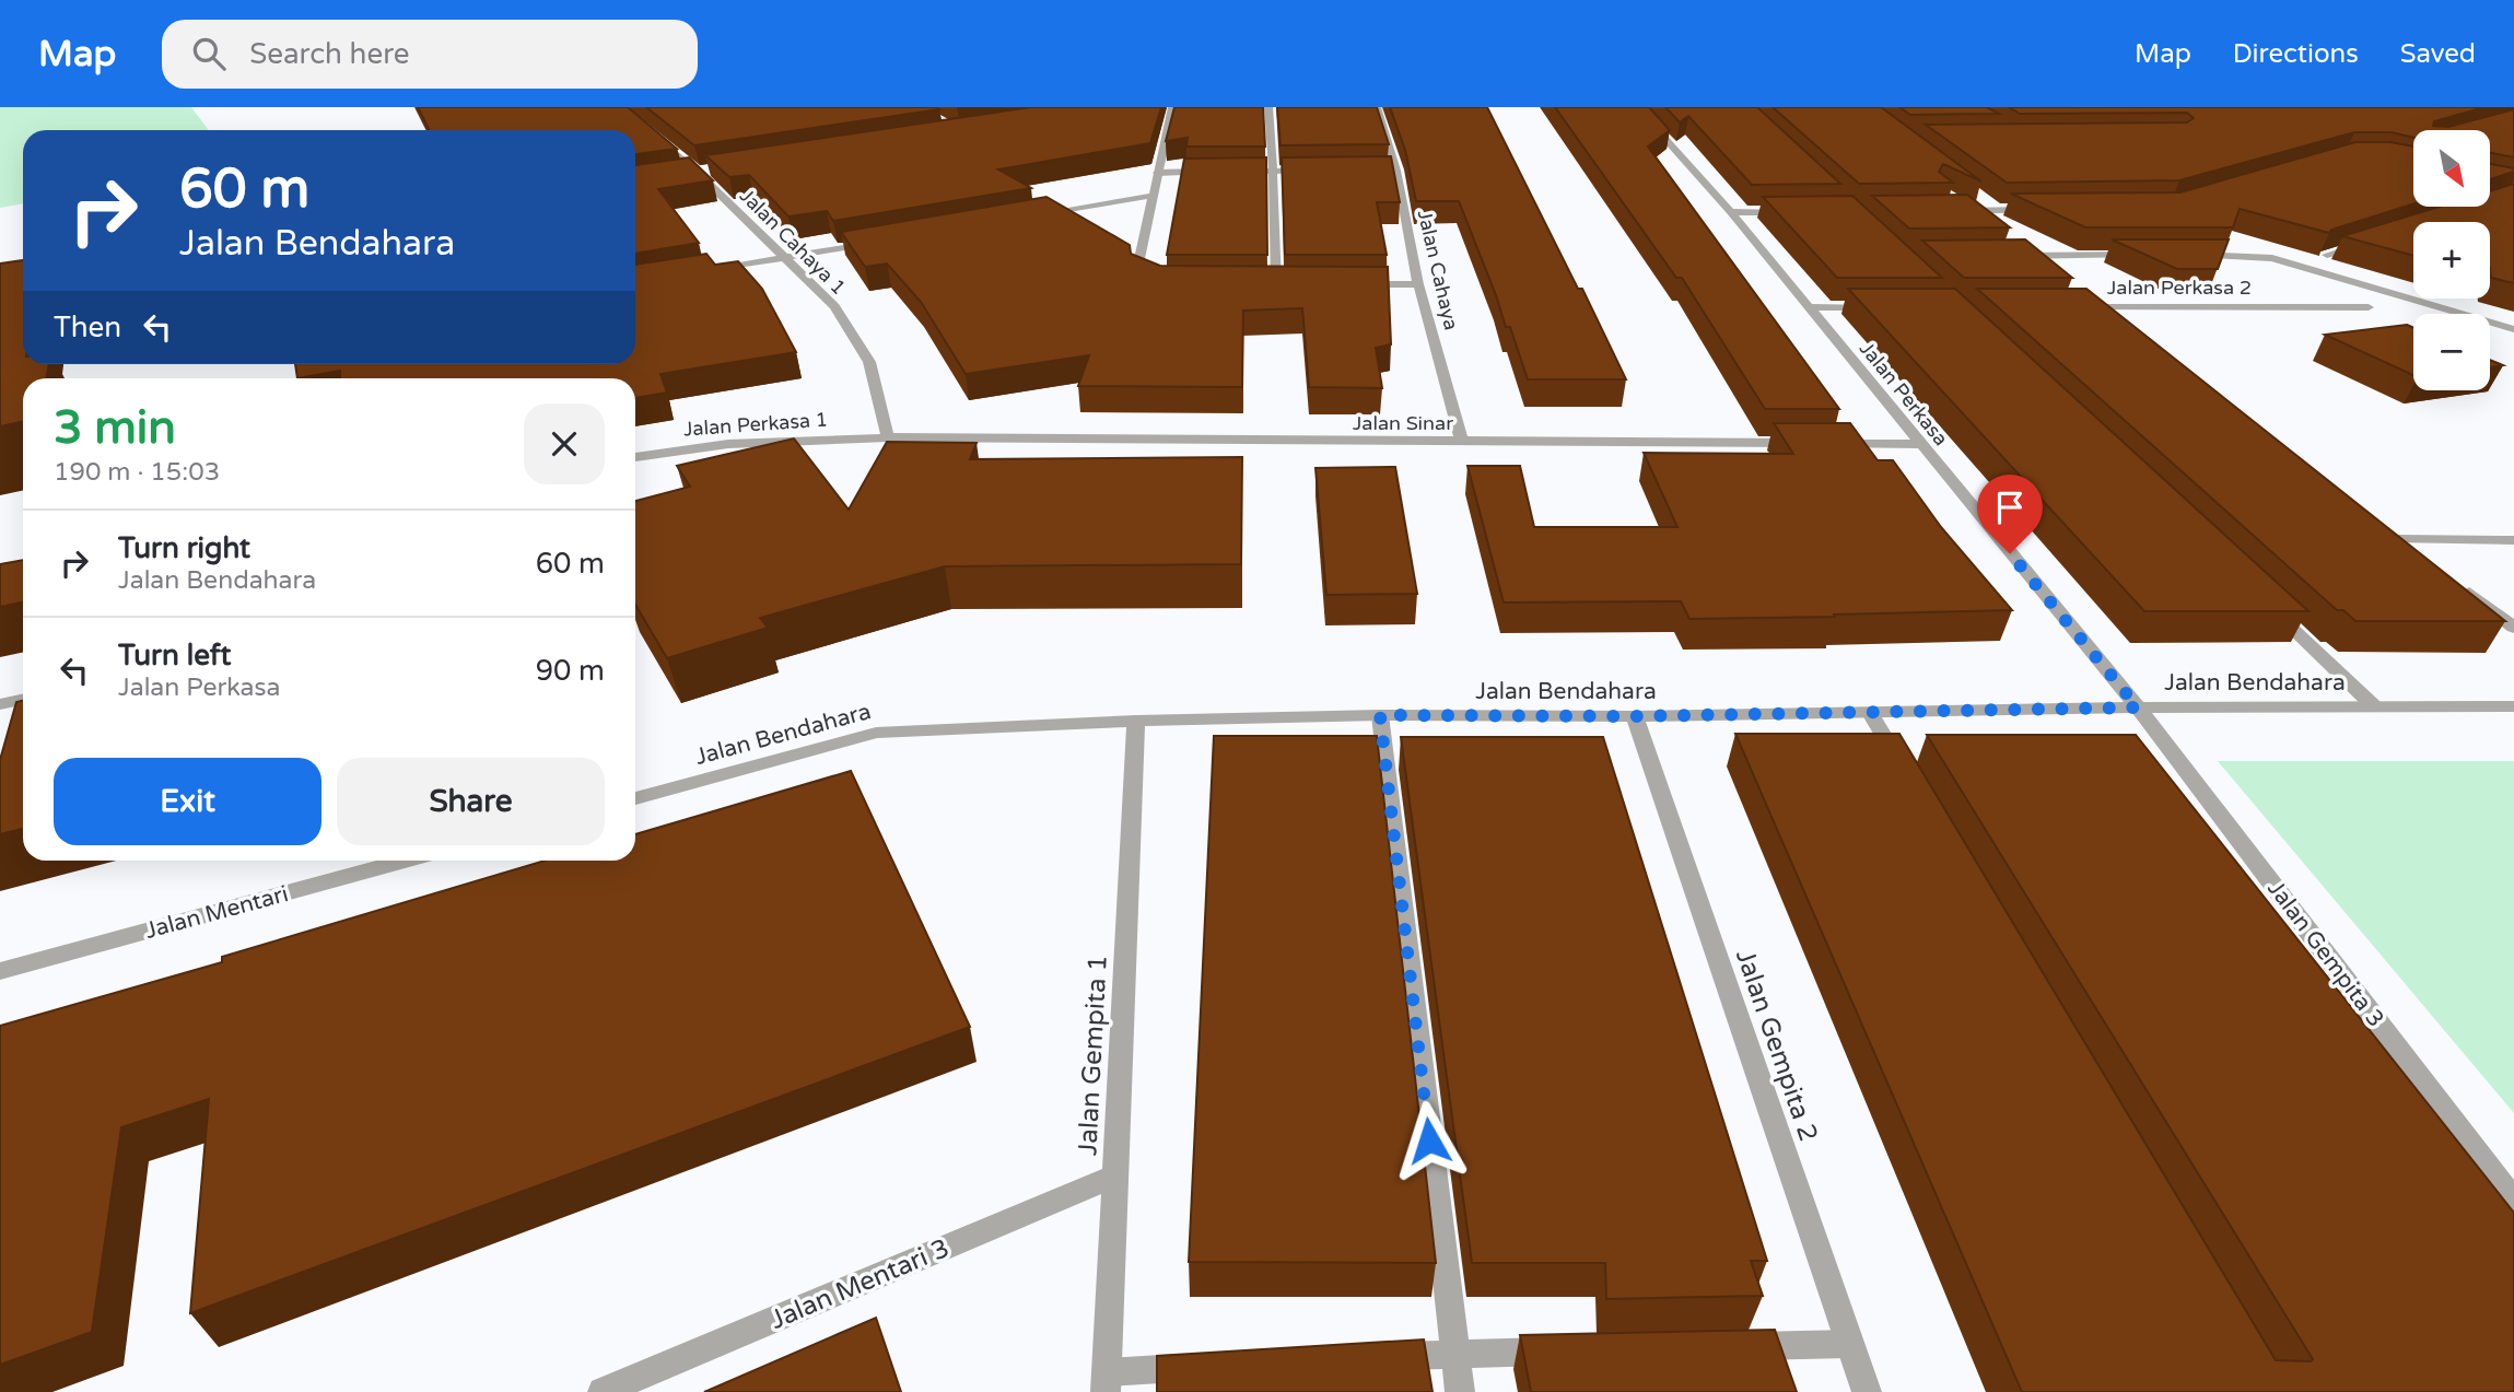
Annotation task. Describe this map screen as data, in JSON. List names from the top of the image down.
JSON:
{
  "streets": {
    "street": [
      "Jalan Cahaya 1",
      "Jalan Cahaya",
      "Jalan Perkasa 2",
      "Jalan Perkasa",
      "Jalan Sinar",
      "Jalan Perkasa 1",
      "Jalan Bendahara",
      "Jalan Mentari",
      "Jalan Gempita 3",
      "Jalan Gempita 2",
      "Jalan Gempita 1",
      "Jalan Mentari 3"
    ]
  },
  "crossings": [
    ["Jalan Cahaya 1", "Jalan Sinar"],
    ["Jalan Cahaya 1", "Jalan Perkasa 1"],
    ["Jalan Cahaya", "Jalan Sinar"],
    ["Jalan Perkasa", "Jalan Bendahara"],
    ["Jalan Perkasa", "Jalan Gempita 3"],
    ["Jalan Sinar", "Jalan Perkasa 1"],
    ["Jalan Bendahara", "Jalan Gempita 3"],
    ["Jalan Bendahara", "Jalan Gempita 2"],
    ["Jalan Bendahara", "Jalan Gempita 1"],
    ["Jalan Gempita 1", "Jalan Mentari 3"]
  ],
  "north": "bottom right",
  "page": {
    "header": "Map",
    "search": "Search here",
    "nav": ["Map", "Directions", "Saved"],
    "map_buttons": ["+", "−"],
    "turn": ["60 m", "Jalan Bendahara"],
    "then": "Then",
    "heading": ["3 min", "190 m · 15:03"],
    "list": [
      {
        "name": "Turn right",
        "note": "Jalan Bendahara",
        "value": "60 m"
      },
      {
        "name": "Turn left",
        "note": "Jalan Perkasa",
        "value": "90 m"
      }
    ],
    "buttons": ["Exit", "Share"]
  }
}
